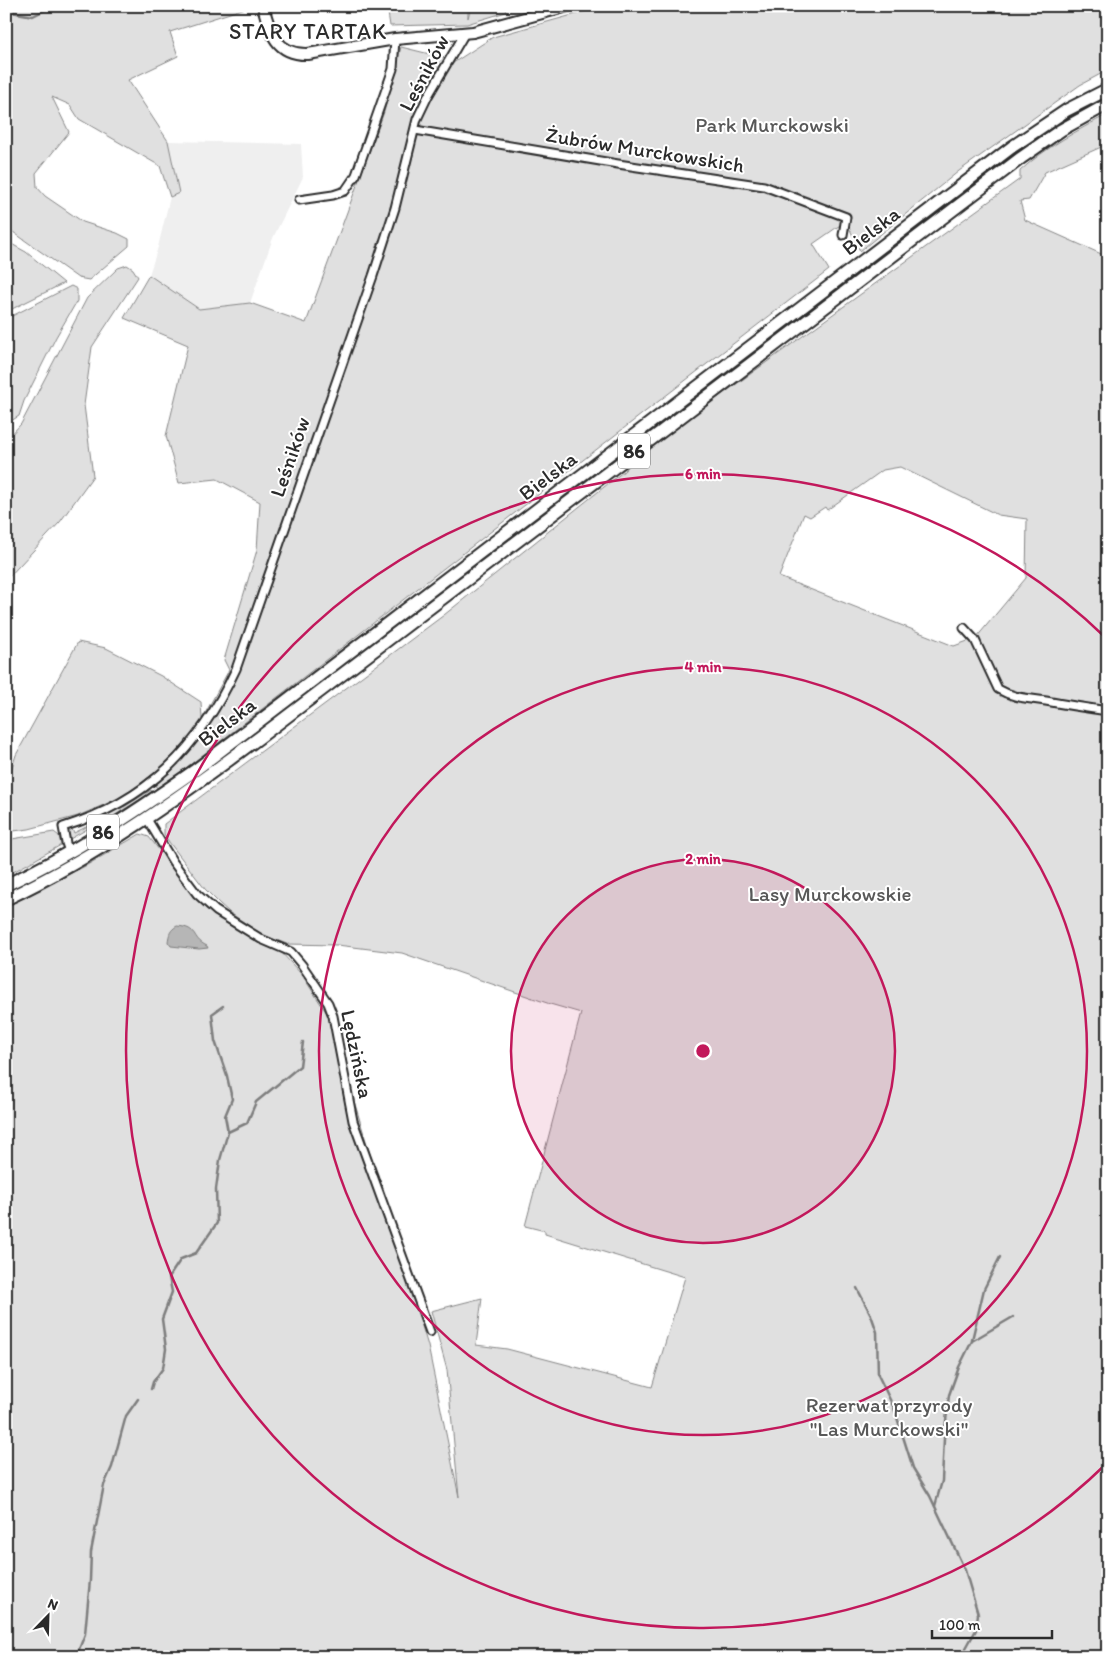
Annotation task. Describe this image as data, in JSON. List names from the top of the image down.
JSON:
{
  "streets": {
    "main road": ["Bielska", "86"],
    "street": ["Leśników", "Żubrów Murckowskich", "Lędzińska"]
  },
  "crossings": [
    ["Leśników", "Żubrów Murckowskich"],
    ["Leśników", "Bielska"],
    ["Bielska", "Lędzińska"]
  ],
  "districts": ["STARY TARTAK"],
  "parks": ["Park Murckowski", "Lasy Murckowskie", "Rezerwat przyrody \"Las Murckowski\""],
  "scale_bar": "100 m",
  "north": "top right",
  "rings": ["6 min", "4 min", "2 min"]
}
